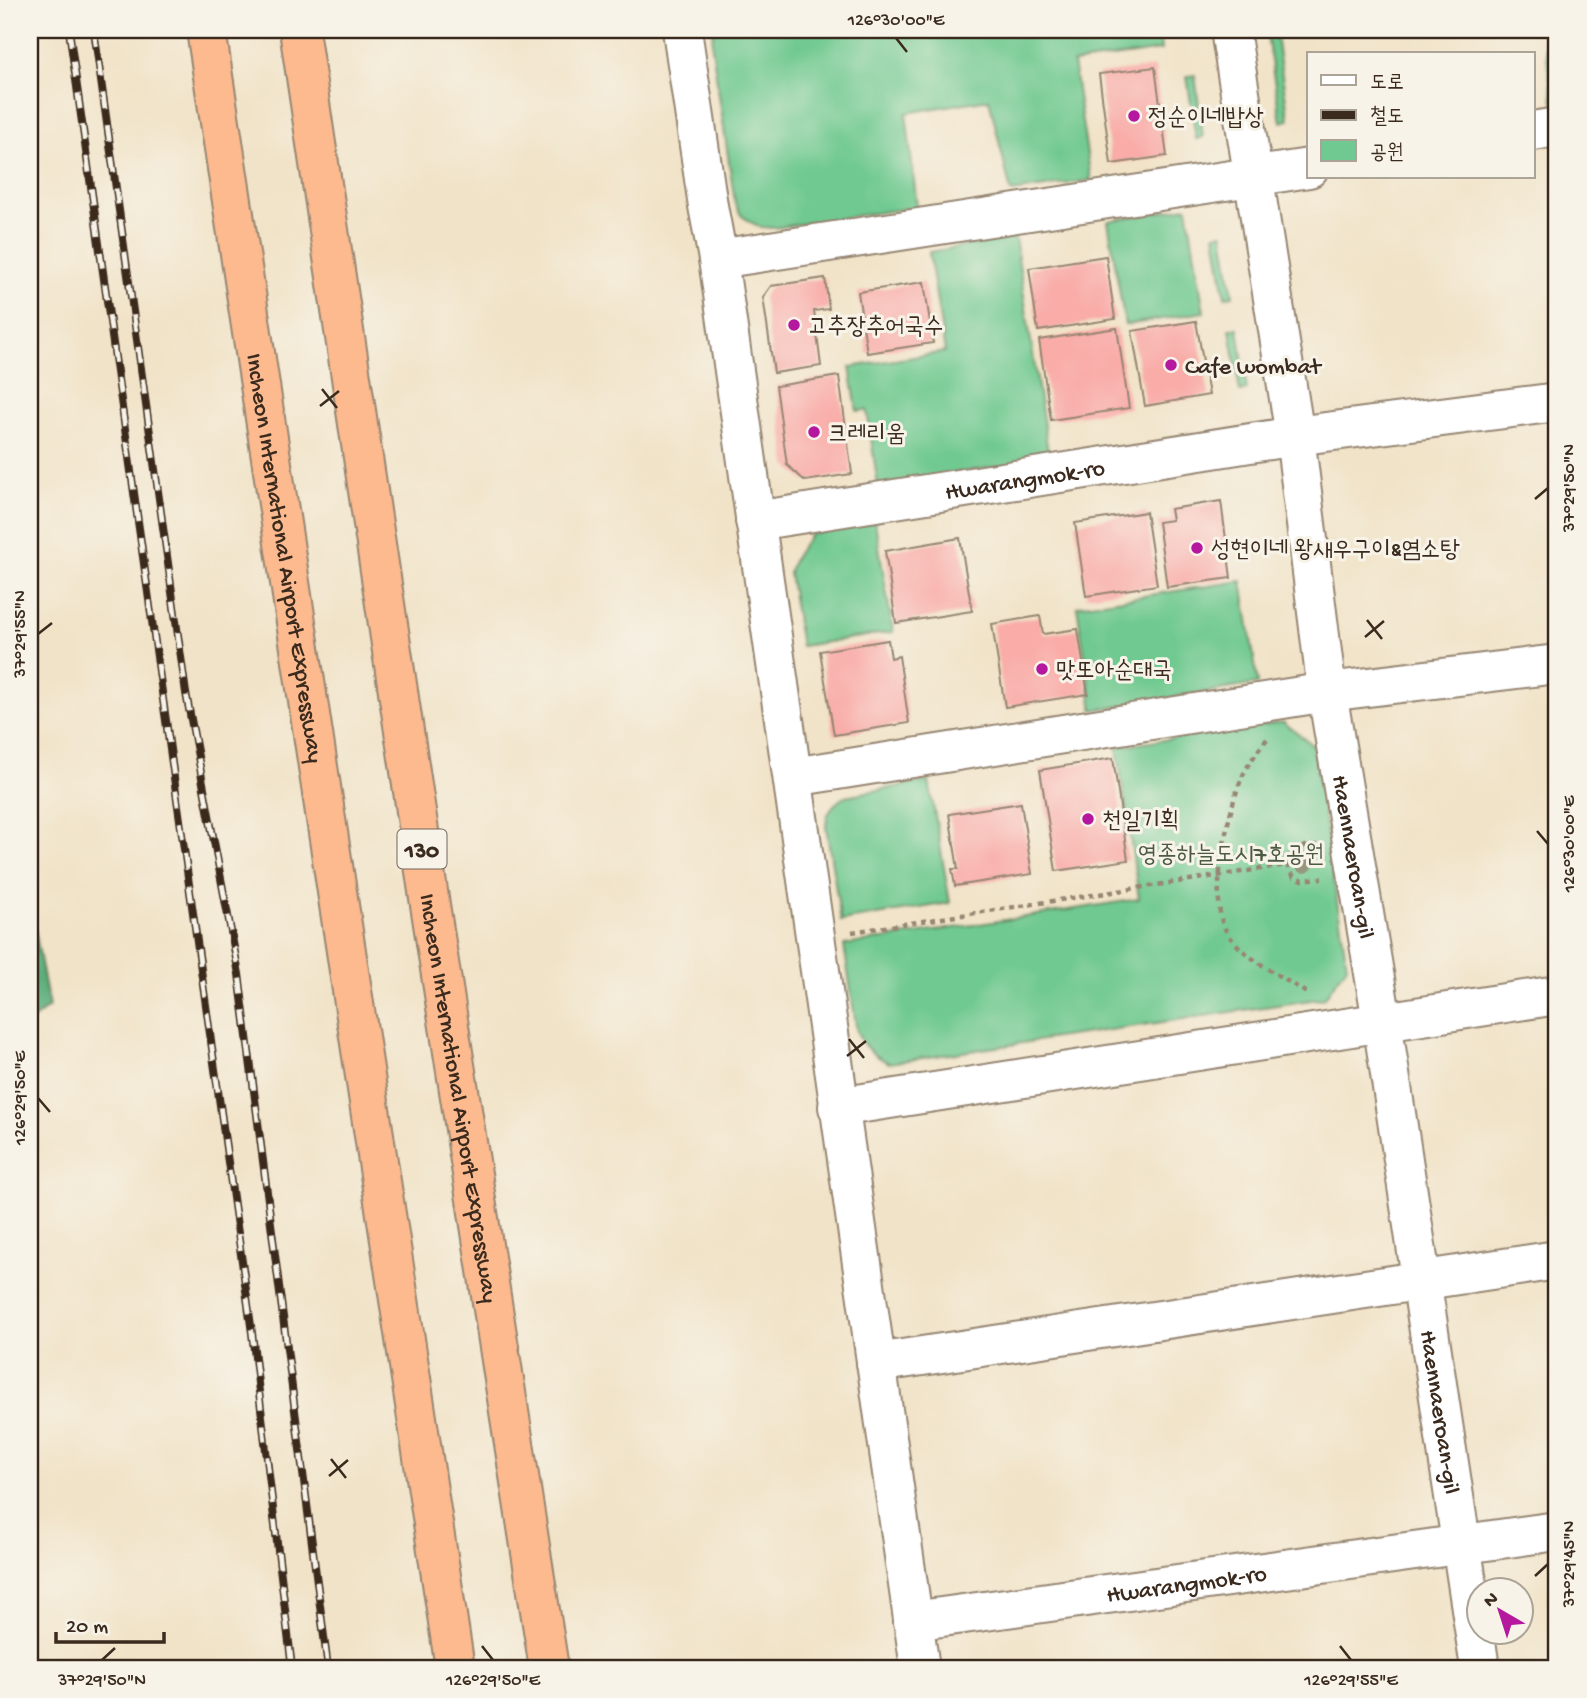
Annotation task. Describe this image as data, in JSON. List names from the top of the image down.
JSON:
{
  "streets": {
    "highway": ["Incheon International Airport Expressway", "130"],
    "street": ["Hwarangmok-ro", "Haennaeroan-gil"]
  },
  "crossings": [
    ["Hwarangmok-ro", "Haennaeroan-gil"]
  ],
  "parks": ["영종하늘도시7호공원"],
  "places": [
    "정순이네밥상",
    "고추장추어국수",
    "Cafe wombat",
    "크레리움",
    "성현이네 왕새우구이&염소탕",
    "맛또아순대국",
    "천일기획"
  ],
  "legend": ["도로", "철도", "공원"],
  "scale_bar": "20 m",
  "north": "top left",
  "coordinates": [
    "126°30'00\"E",
    "37°29'50\"N",
    "37°29'55\"N",
    "126°29'50\"E",
    "37°29'45\"N",
    "126°29'55\"E"
  ]
}
